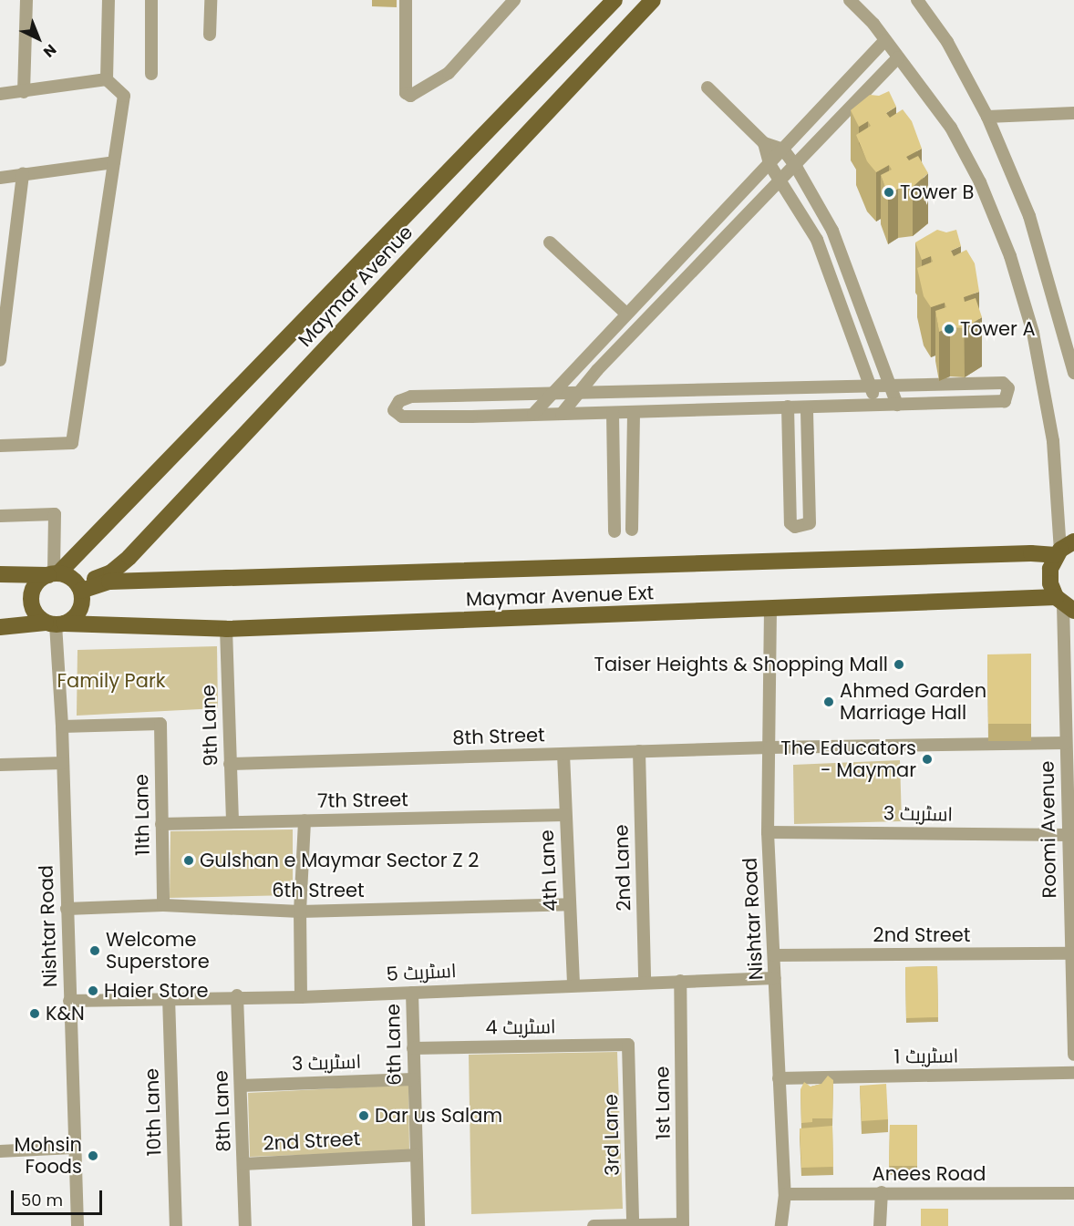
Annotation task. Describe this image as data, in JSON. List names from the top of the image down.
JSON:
{
  "streets": {
    "main road": ["Maymar Avenue", "Maymar Avenue Ext"],
    "street": [
      "9th Lane",
      "8th Street",
      "7th Street",
      "اسٹریٹ 3",
      "11th Lane",
      "Roomi Avenue",
      "2nd Lane",
      "4th Lane",
      "6th Street",
      "Nishtar Road",
      "2nd Street",
      "اسٹریٹ 5",
      "اسٹریٹ 4",
      "6th Lane",
      "اسٹریٹ 1",
      "1st Lane",
      "8th Lane",
      "10th Lane",
      "3rd Lane",
      "Anees Road"
    ]
  },
  "crossings": [
    ["Maymar Avenue", "Maymar Avenue Ext"],
    ["Maymar Avenue", "Nishtar Road"],
    ["Maymar Avenue Ext", "9th Lane"],
    ["Maymar Avenue Ext", "Roomi Avenue"],
    ["Maymar Avenue Ext", "Nishtar Road"],
    ["9th Lane", "8th Street"],
    ["9th Lane", "7th Street"],
    ["8th Street", "2nd Lane"],
    ["8th Street", "4th Lane"],
    ["8th Street", "Nishtar Road"],
    ["7th Street", "11th Lane"],
    ["7th Street", "4th Lane"],
    ["اسٹریٹ 3", "Roomi Avenue"],
    ["اسٹریٹ 3", "Nishtar Road"],
    ["اسٹریٹ 3", "6th Lane"],
    ["اسٹریٹ 3", "8th Lane"],
    ["11th Lane", "6th Street"],
    ["11th Lane", "Nishtar Road"],
    ["Roomi Avenue", "2nd Street"],
    ["2nd Lane", "اسٹریٹ 5"],
    ["4th Lane", "6th Street"],
    ["4th Lane", "اسٹریٹ 5"],
    ["6th Street", "Nishtar Road"],
    ["Nishtar Road", "2nd Street"],
    ["Nishtar Road", "اسٹریٹ 5"],
    ["Nishtar Road", "اسٹریٹ 1"],
    ["Nishtar Road", "Anees Road"],
    ["2nd Street", "6th Lane"],
    ["2nd Street", "8th Lane"],
    ["اسٹریٹ 5", "6th Lane"],
    ["اسٹریٹ 5", "1st Lane"],
    ["اسٹریٹ 5", "8th Lane"],
    ["اسٹریٹ 5", "10th Lane"],
    ["اسٹریٹ 4", "6th Lane"],
    ["اسٹریٹ 4", "3rd Lane"],
    ["1st Lane", "3rd Lane"]
  ],
  "parks": ["Family Park"],
  "places": [
    "Tower B",
    "Tower A",
    "Taiser Heights & Shopping Mall",
    "Ahmed Garden Marriage Hall",
    "The Educators - Maymar",
    "Gulshan e Maymar Sector Z 2",
    "Welcome Superstore",
    "Haier Store",
    "K&N",
    "Dar us Salam",
    "Mohsin Foods"
  ],
  "scale_bar": "50 m",
  "north": "bottom right"
}
